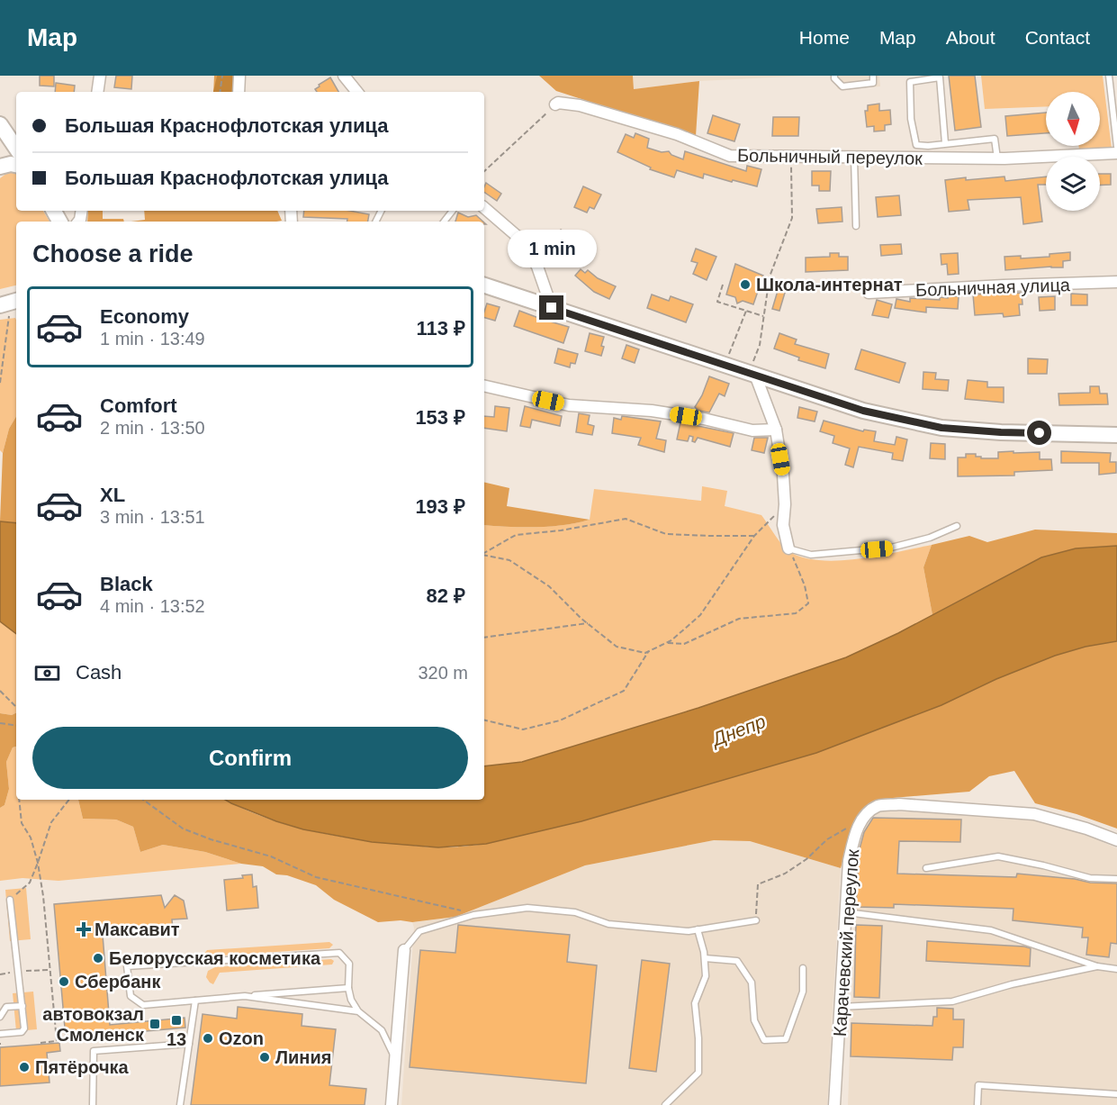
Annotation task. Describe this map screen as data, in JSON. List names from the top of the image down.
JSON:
{
  "streets": {
    "street": ["Больничный переулок", "Больничная улица", "Карачевский переулок"]
  },
  "water": ["Днепр"],
  "places": {
    "other": [
      "Школа-интернат",
      "Белорусская косметика",
      "Сбербанк",
      "Ozon",
      "Линия",
      "Пятёрочка"
    ],
    "health": ["Максавит"],
    "transit": ["13", "автовокзал Смоленск"]
  },
  "north": "bottom",
  "page": {
    "header": "Map",
    "nav": [
      "Home",
      "Map",
      "About",
      "Contact"
    ],
    "banner": ["Большая Краснофлотская улица", "Большая Краснофлотская улица"],
    "heading": "Choose a ride",
    "bubble": "1 min",
    "list": [
      {
        "name": "Economy",
        "note": "1 min · 13:49",
        "value": "113 ₽"
      },
      {
        "name": "Comfort",
        "note": "2 min · 13:50",
        "value": "153 ₽"
      },
      {
        "name": "XL",
        "note": "3 min · 13:51",
        "value": "193 ₽"
      },
      {
        "name": "Black",
        "note": "4 min · 13:52",
        "value": "82 ₽"
      }
    ],
    "pay": ["Cash", "320 m"],
    "buttons": "Confirm"
  }
}
